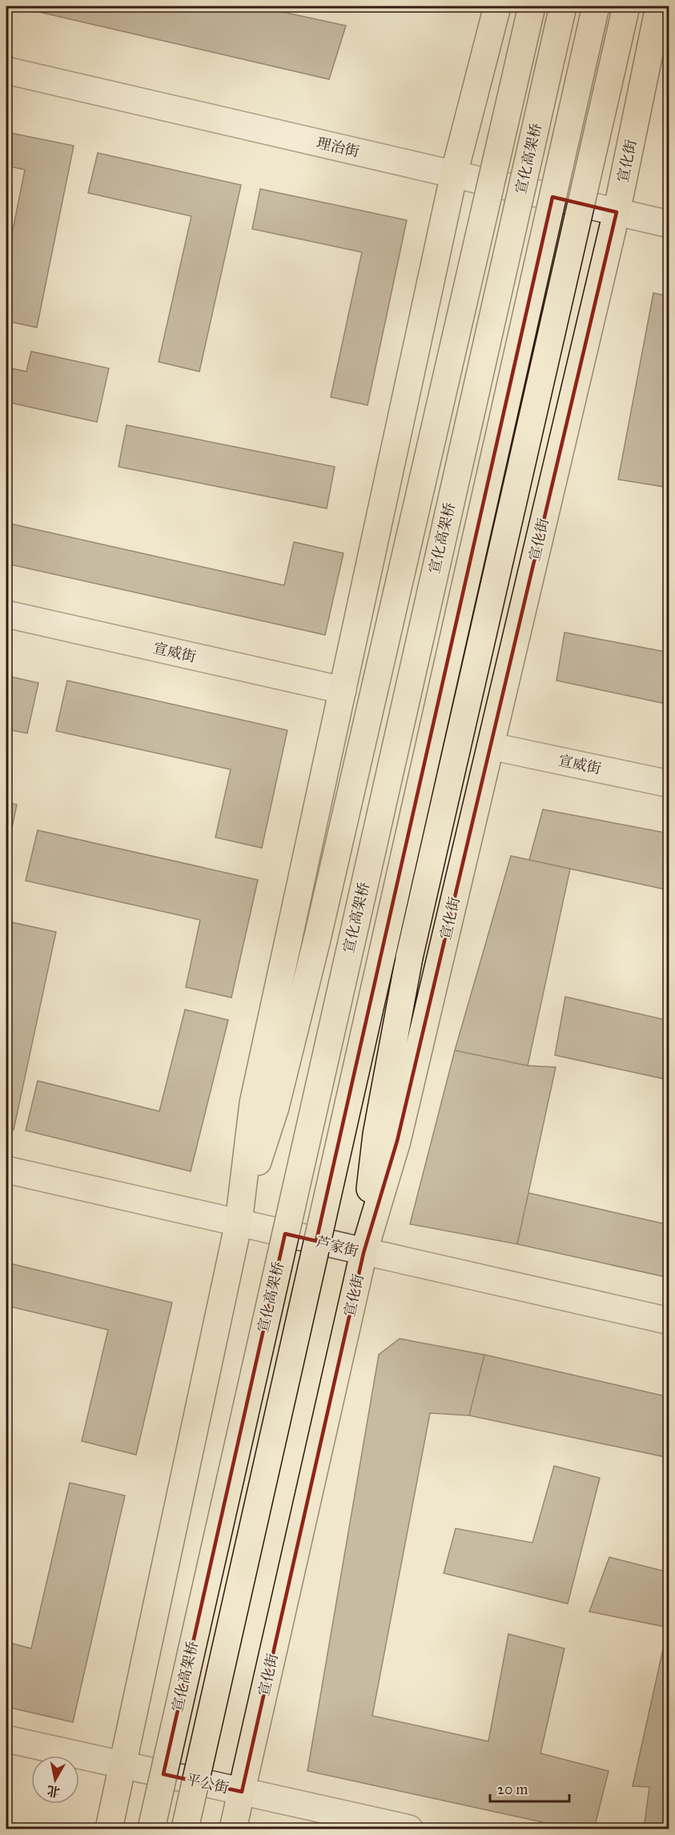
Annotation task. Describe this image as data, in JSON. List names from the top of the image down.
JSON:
{
  "streets": {
    "highway": ["宣化高架桥", "宣化街"],
    "street": [
      "理治街",
      "宣威街",
      "芦家街",
      "平公街"
    ]
  },
  "crossings": [
    ["理治街", "宣化街"],
    ["宣化街", "宣威街"],
    ["宣化街", "芦家街"],
    ["宣化街", "平公街"]
  ],
  "scale_bar": "20 m",
  "north": "bottom"
}
